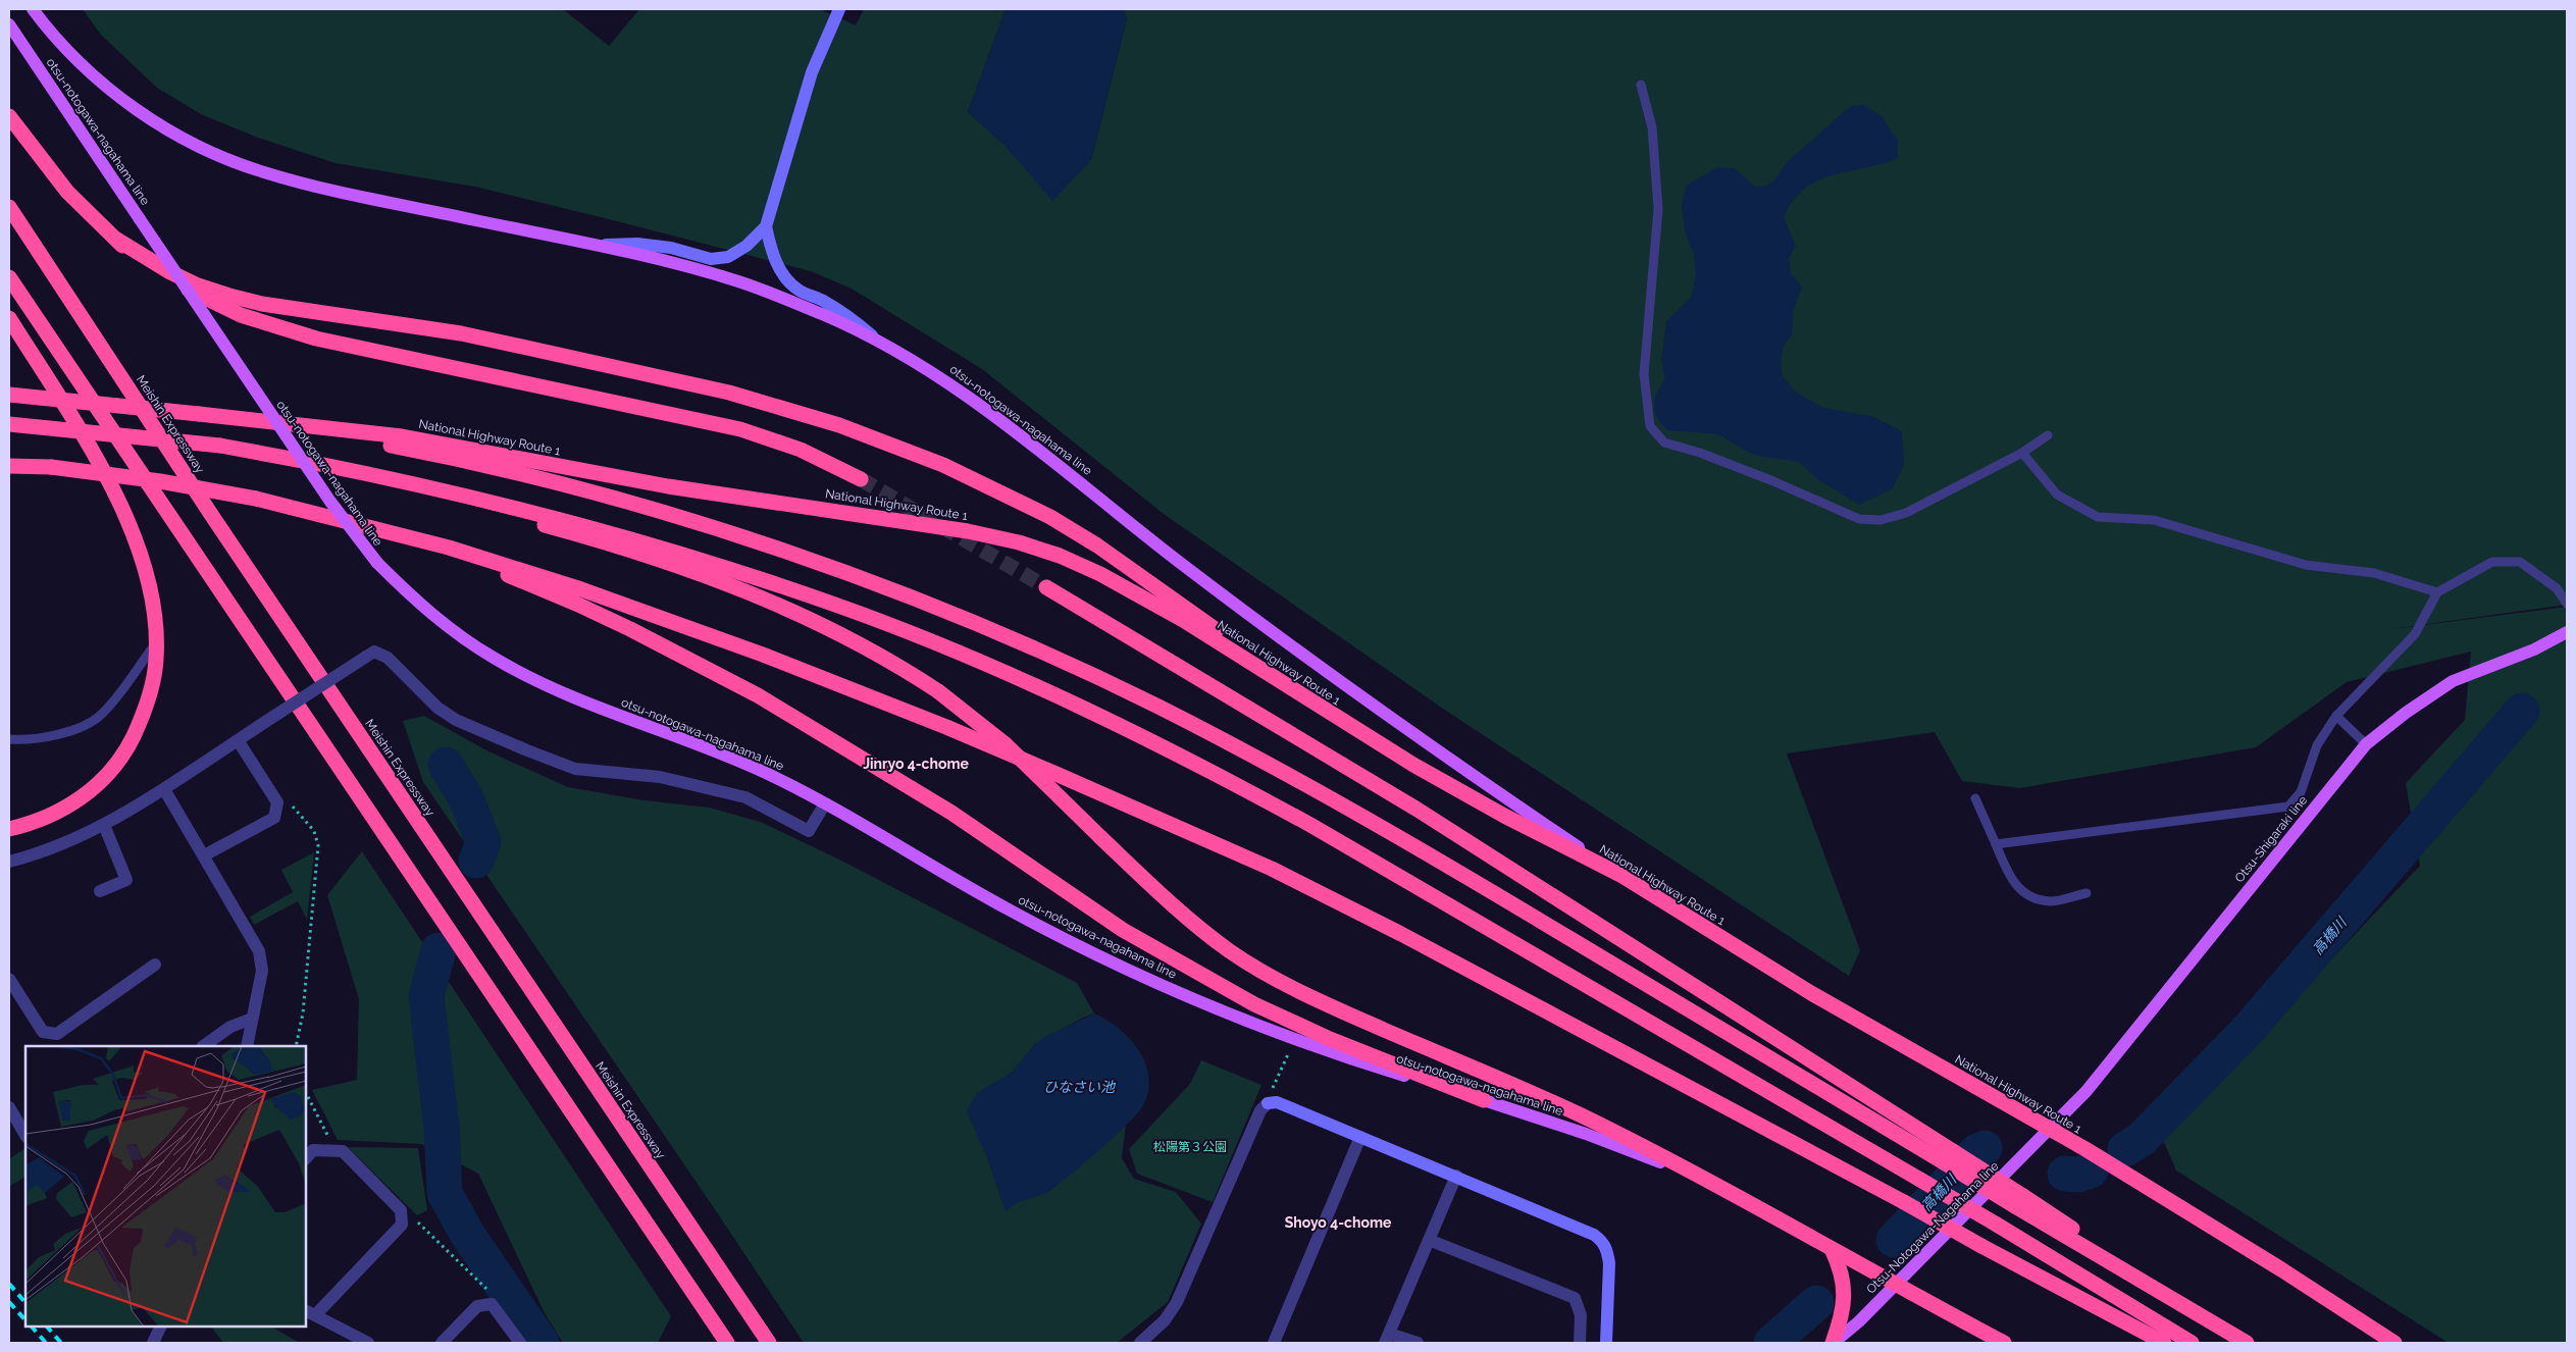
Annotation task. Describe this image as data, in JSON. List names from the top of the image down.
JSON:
{
  "streets": {
    "highway": ["Meishin Expressway", "National Highway Route 1"],
    "main road": ["otsu-notogawa-nagahama line", "Otsu-Shigaraki line", "Otsu-Notogawa-Nagahama line"]
  },
  "crossings": [
    ["otsu-notogawa-nagahama line", "National Highway Route 1"],
    ["National Highway Route 1", "Otsu-Shigaraki line"],
    ["National Highway Route 1", "Otsu-Notogawa-Nagahama line"],
    ["Otsu-Shigaraki line", "Otsu-Notogawa-Nagahama line"]
  ],
  "districts": ["Jinryo 4-chome", "Shoyo 4-chome"],
  "water": ["高橋川", "ひなさい池"],
  "parks": ["松陽第３公園"]
}
